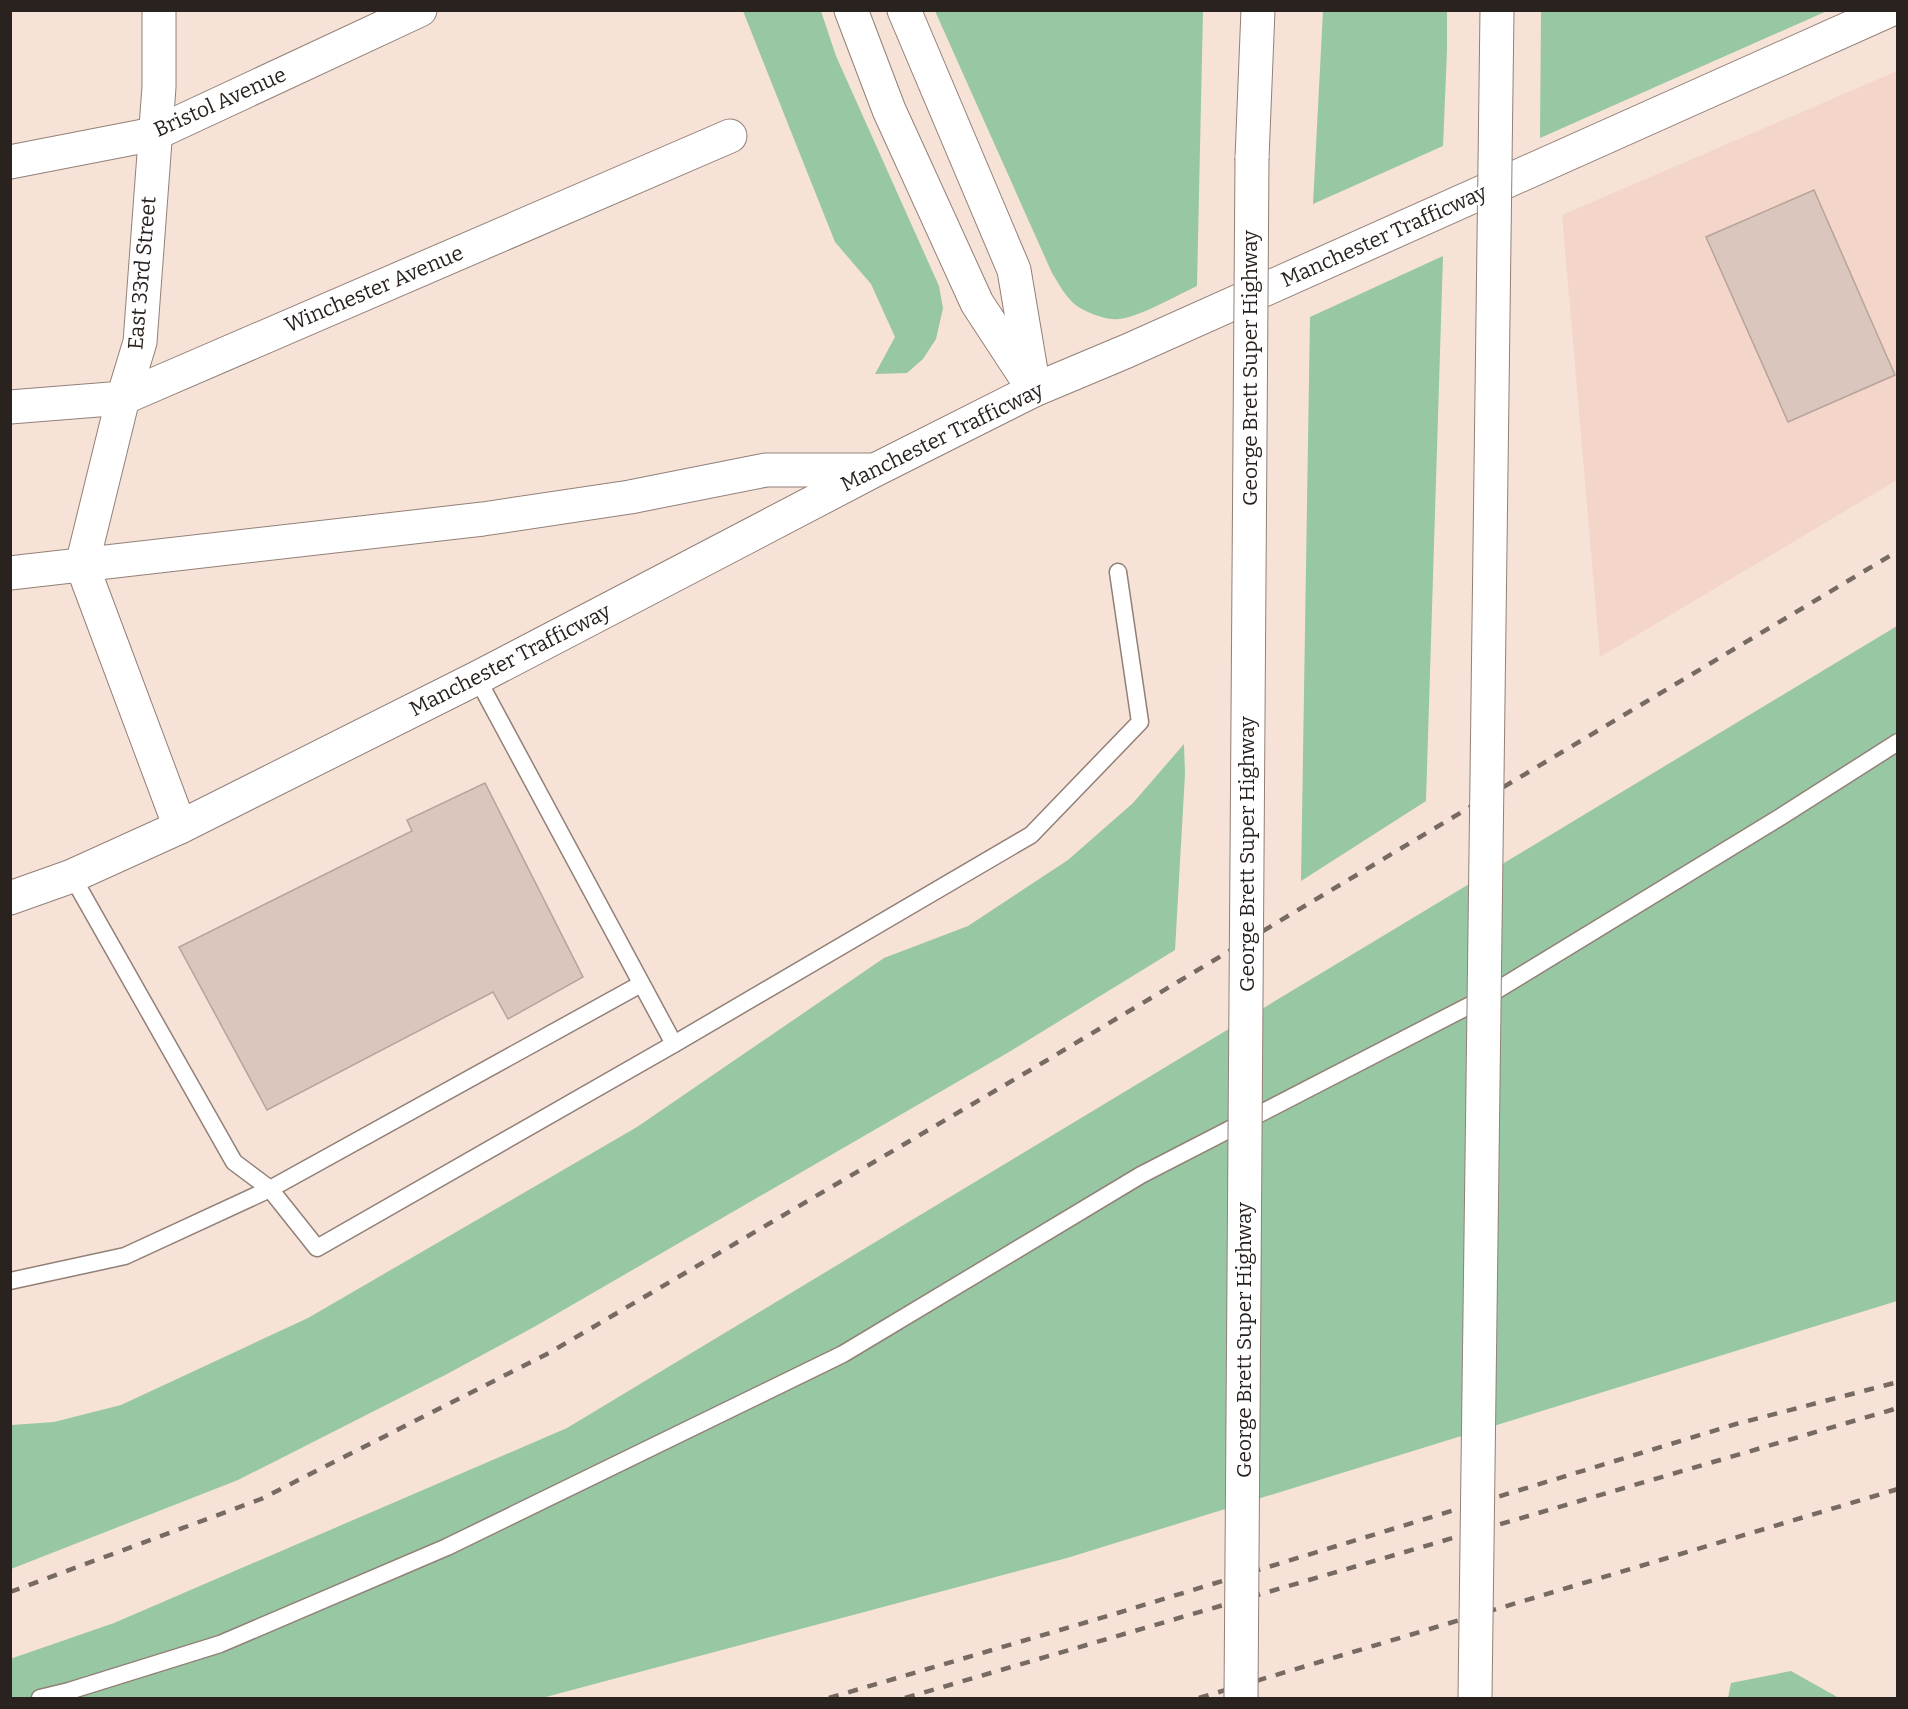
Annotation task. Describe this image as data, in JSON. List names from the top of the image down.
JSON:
{
  "streets": {
    "main road": [
      "Bristol Avenue",
      "Manchester Trafficway",
      "East 33rd Street",
      "Winchester Avenue",
      "George Brett Super Highway"
    ]
  },
  "crossings": [
    ["Bristol Avenue", "East 33rd Street"],
    ["East 33rd Street", "Winchester Avenue"]
  ]
}
